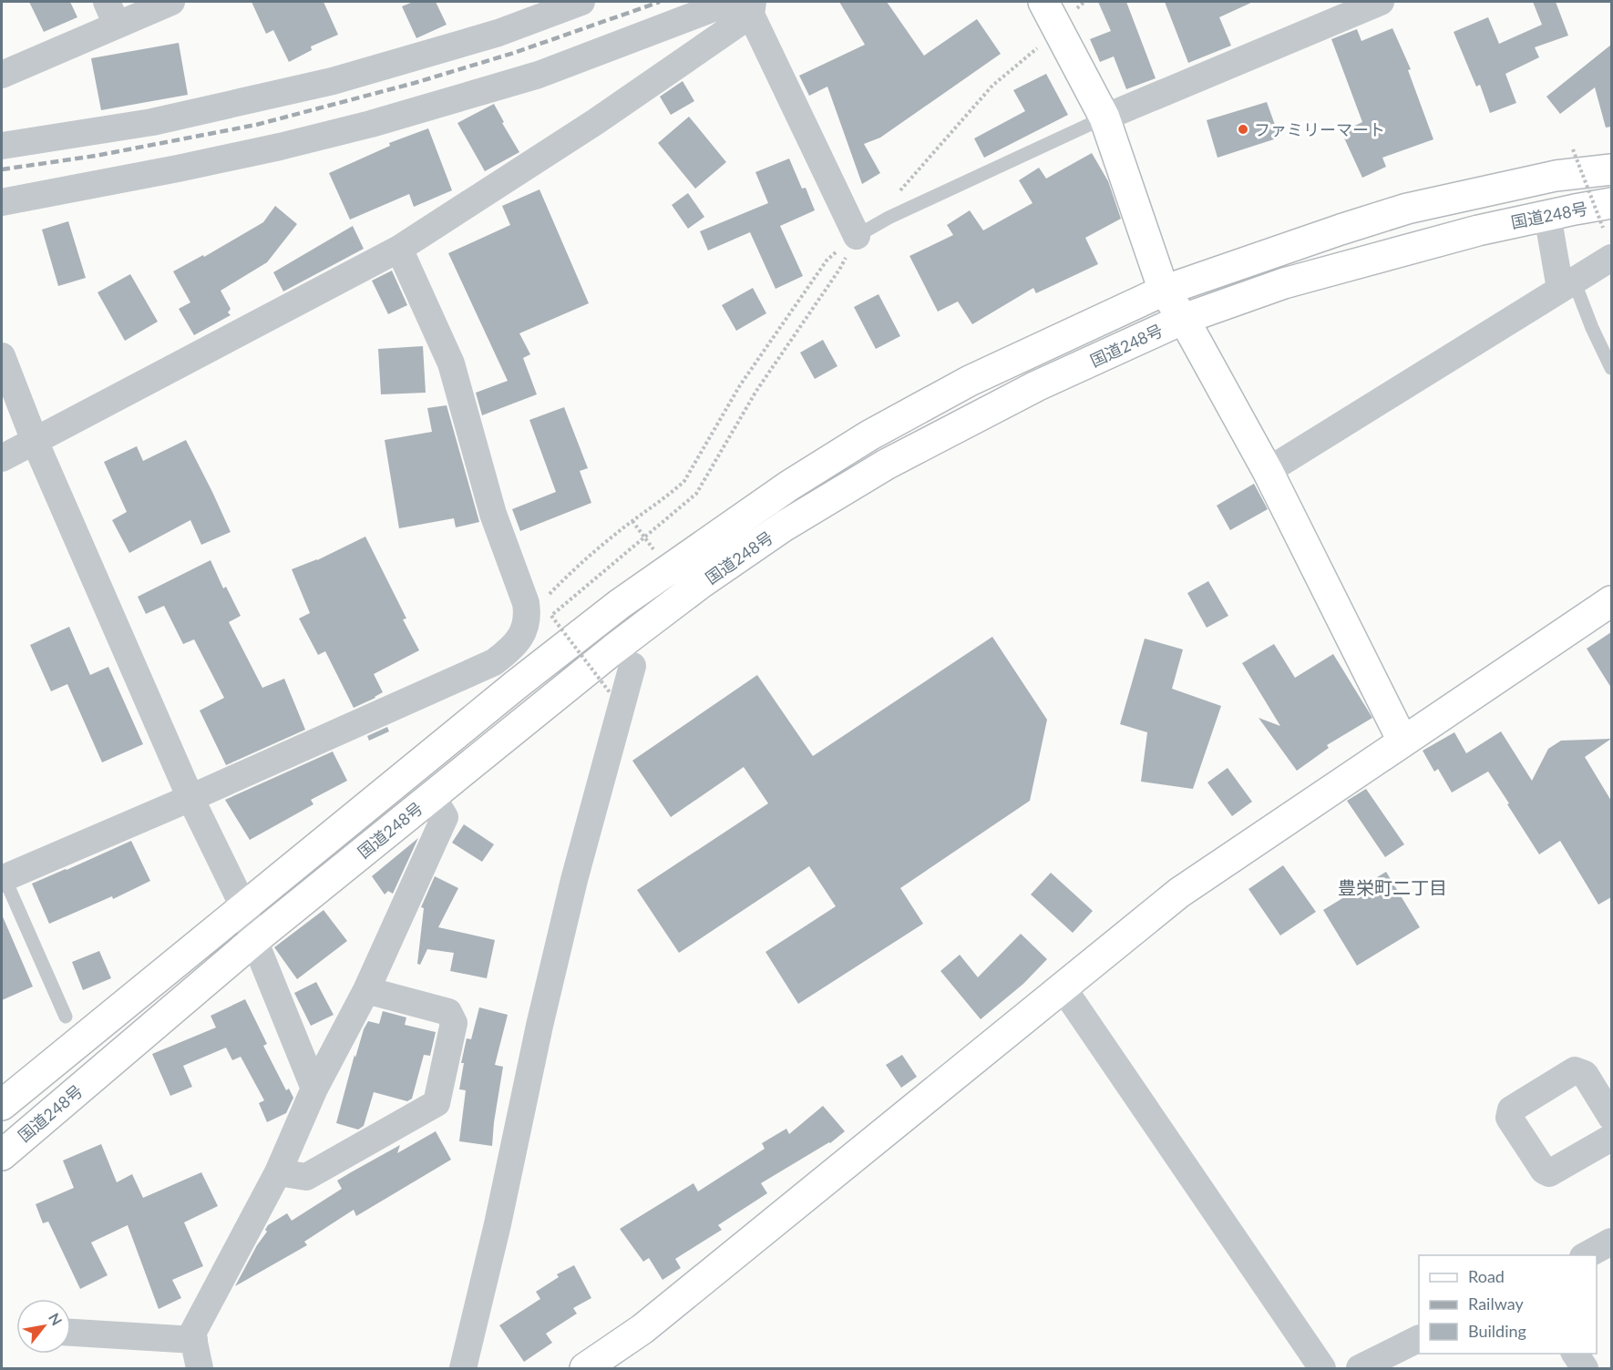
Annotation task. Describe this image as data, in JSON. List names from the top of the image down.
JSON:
{
  "streets": {
    "main road": ["国道248号"]
  },
  "districts": ["豊栄町二丁目"],
  "places": ["ファミリーマート"],
  "legend": ["Road", "Railway", "Building"],
  "north": "top right"
}
